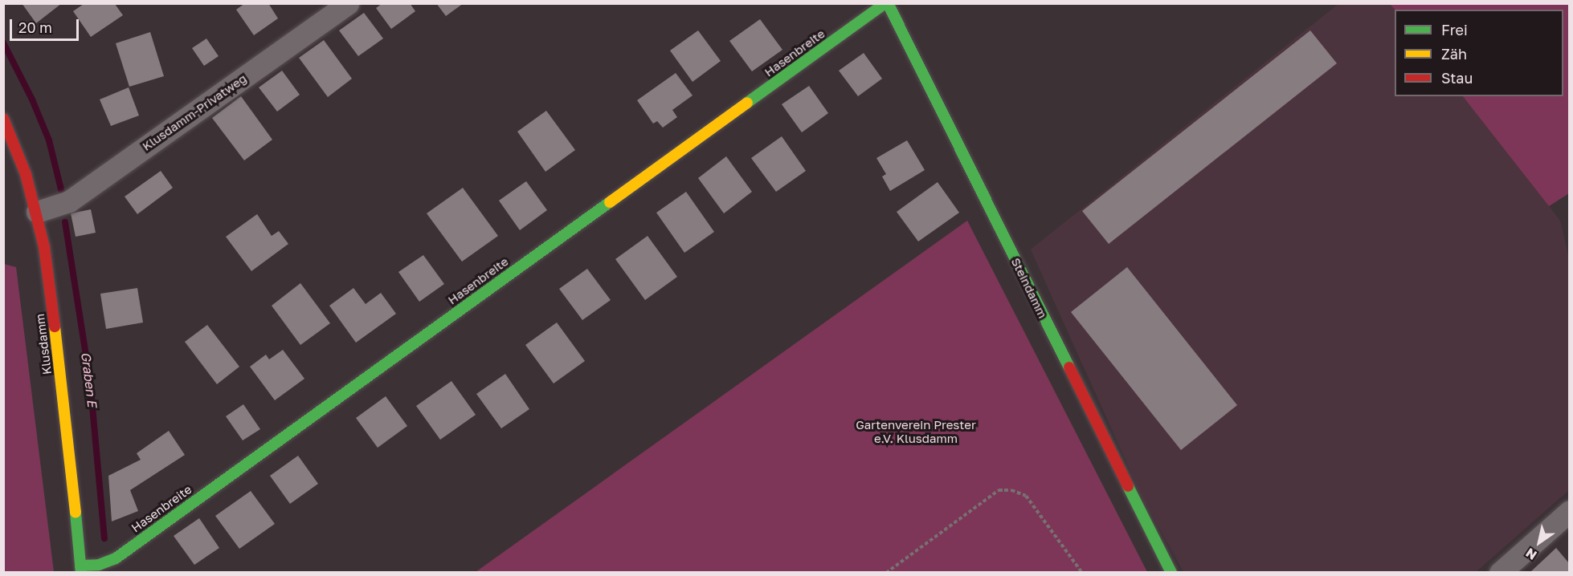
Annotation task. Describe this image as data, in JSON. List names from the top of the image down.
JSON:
{
  "streets": {
    "street": [
      "Hasenbreite",
      "Klusdamm-Privatweg",
      "Steindamm",
      "Klusdamm"
    ]
  },
  "crossings": [
    ["Hasenbreite", "Steindamm"],
    ["Hasenbreite", "Klusdamm"],
    ["Klusdamm-Privatweg", "Klusdamm"]
  ],
  "water": ["Graben E"],
  "parks": ["Gartenverein Prester e.V. Klusdamm"],
  "legend": ["Frei", "Zäh", "Stau"],
  "scale_bar": "20 m",
  "north": "bottom left"
}
